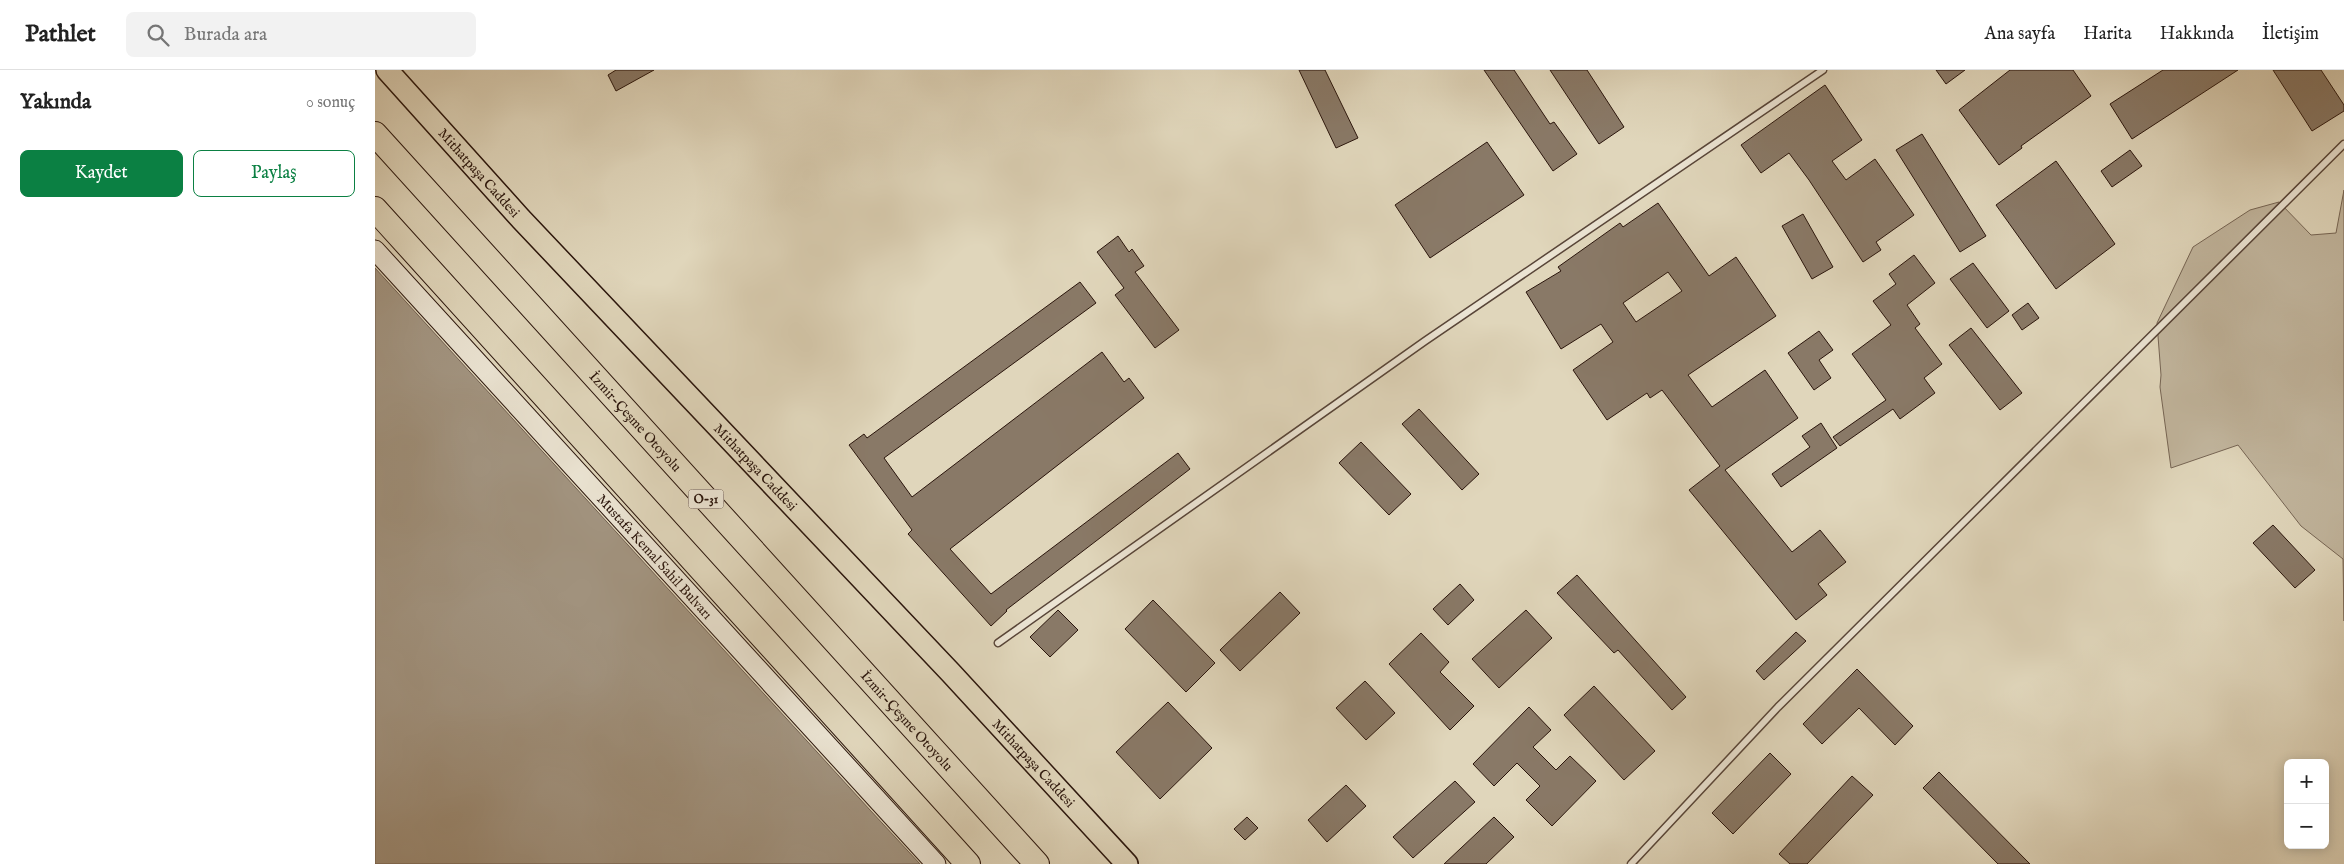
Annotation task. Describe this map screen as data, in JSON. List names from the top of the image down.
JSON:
{
  "streets": {
    "highway": ["İzmir-Çeşme Otoyolu", "O-31"],
    "main road": ["Mithatpaşa Caddesi", "Mustafa Kemal Sahil Bulvarı"]
  },
  "page": {
    "header": "Pathlet",
    "search": "Burada ara",
    "nav": [
      "Ana sayfa",
      "Harita",
      "Hakkında",
      "İletişim"
    ],
    "heading": ["Yakında", "0 sonuç"],
    "buttons": ["Kaydet", "Paylaş"],
    "map_buttons": ["+", "−"]
  }
}
